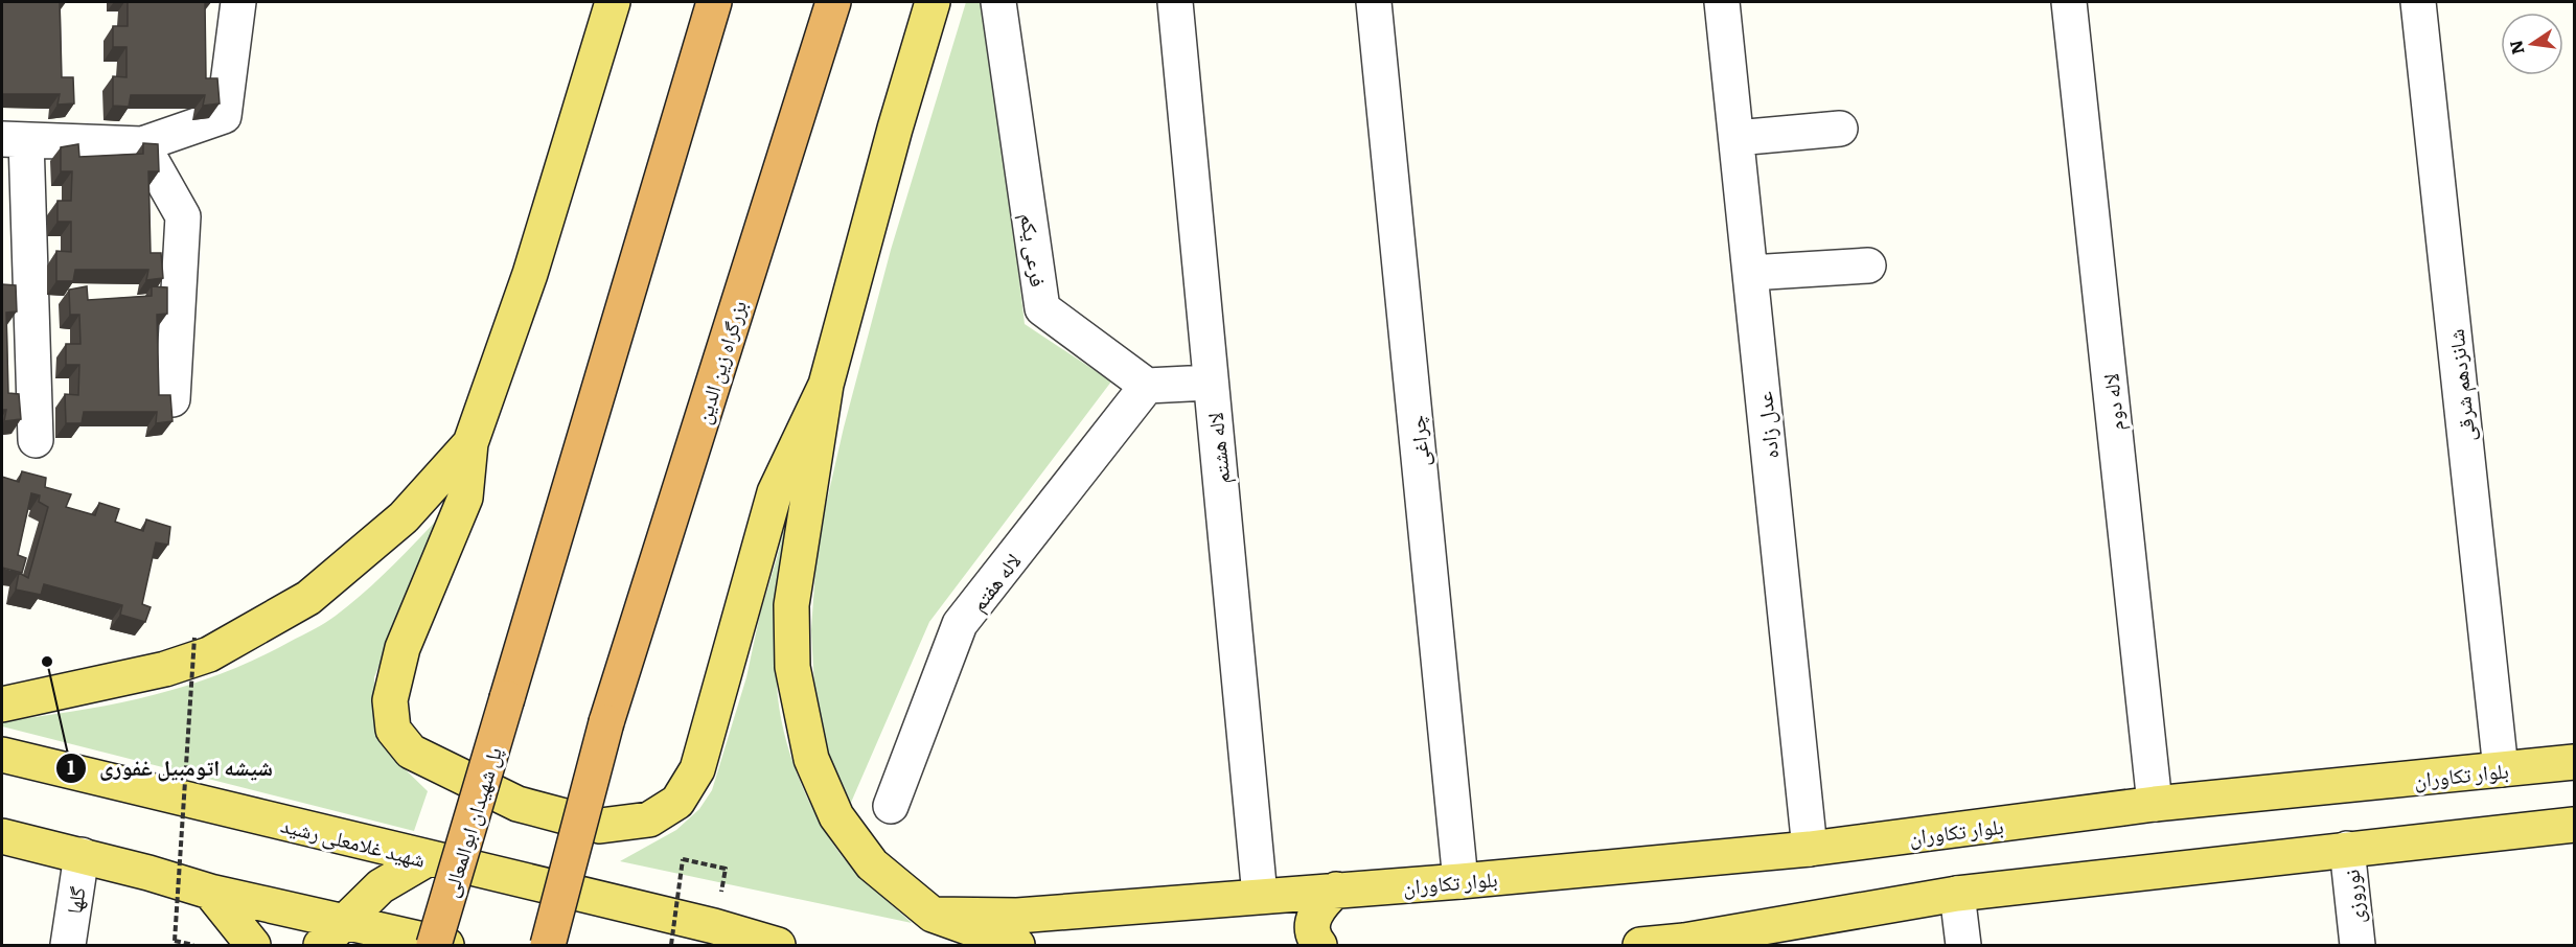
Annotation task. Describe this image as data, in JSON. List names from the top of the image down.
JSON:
{
  "streets": {
    "highway": ["بزرگراه زین الدین", "پل شهیدان ابوالمعالی"],
    "main road": ["بلوار تکاوران", "شهید غلامعلی رشید"],
    "street": [
      "فرعی یکم",
      "شانزدهم شرقی",
      "لاله دوم",
      "عدل زاده",
      "چراغی",
      "لاله هشتم",
      "لاله هفتم",
      "نوروزی",
      "گلها"
    ]
  },
  "crossings": [
    ["فرعی یکم", "لاله هفتم"],
    ["شانزدهم شرقی", "بلوار تکاوران"],
    ["لاله دوم", "بلوار تکاوران"],
    ["عدل زاده", "بلوار تکاوران"],
    ["چراغی", "بلوار تکاوران"],
    ["لاله هشتم", "بلوار تکاوران"]
  ],
  "places": ["شیشه اتومبیل غفوری"],
  "north": "left"
}
